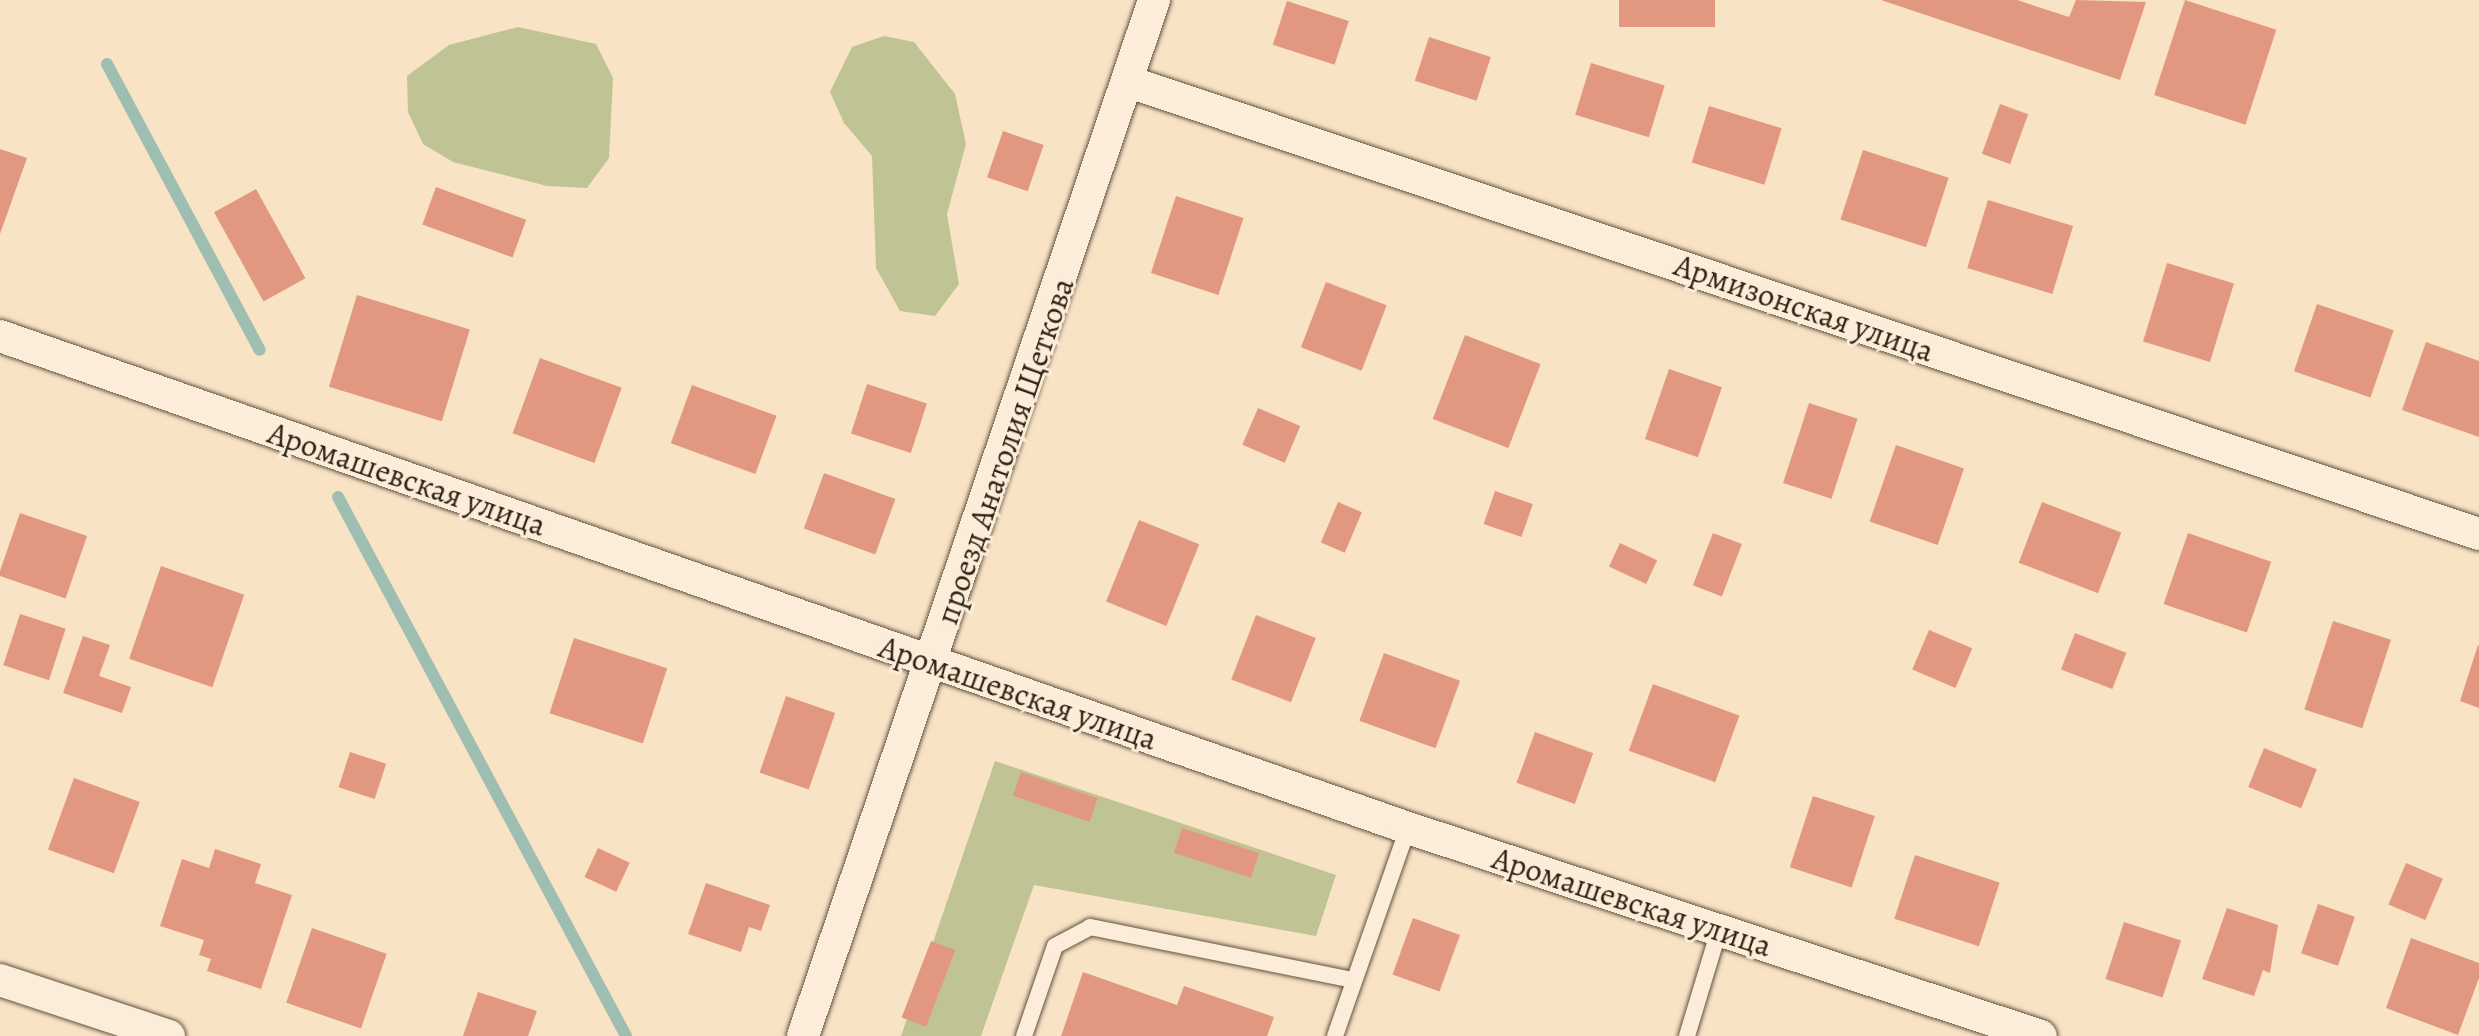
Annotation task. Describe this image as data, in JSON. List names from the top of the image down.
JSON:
{
  "streets": {
    "street": ["Армизонская улица", "проезд Анатолия Щеткова", "Аромашевская улица"]
  },
  "crossings": [
    ["Армизонская улица", "проезд Анатолия Щеткова"],
    ["проезд Анатолия Щеткова", "Аромашевская улица"]
  ]
}
